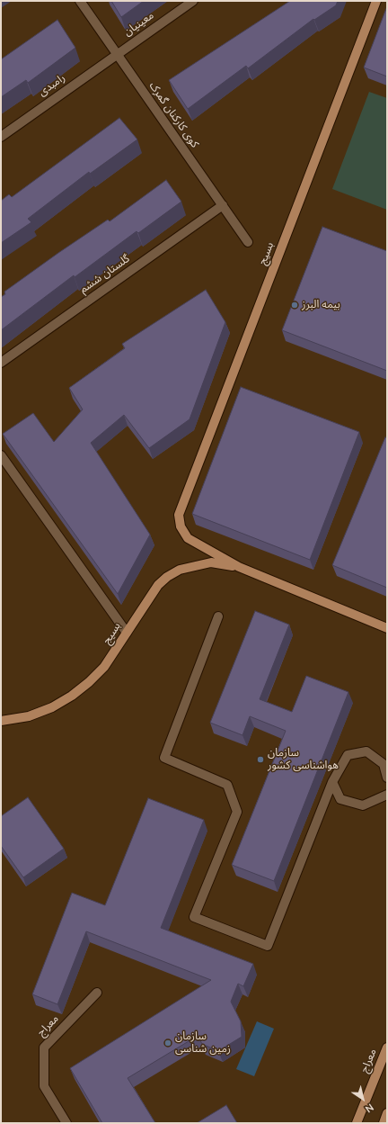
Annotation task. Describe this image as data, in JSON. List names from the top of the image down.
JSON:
{
  "streets": {
    "main road": ["بسیج", "معراج"],
    "street": [
      "معینیان",
      "رامبدی",
      "کوی کارکنان گمرک",
      "گلستان ششم"
    ]
  },
  "crossings": [
    ["معینیان", "رامبدی"],
    ["معینیان", "کوی کارکنان گمرک"],
    ["رامبدی", "کوی کارکنان گمرک"],
    ["کوی کارکنان گمرک", "گلستان ششم"]
  ],
  "places": ["بیمه البرز", "سازمان هواشناسی کشور", "سازمان زمین شناسی"],
  "north": "bottom right"
}
